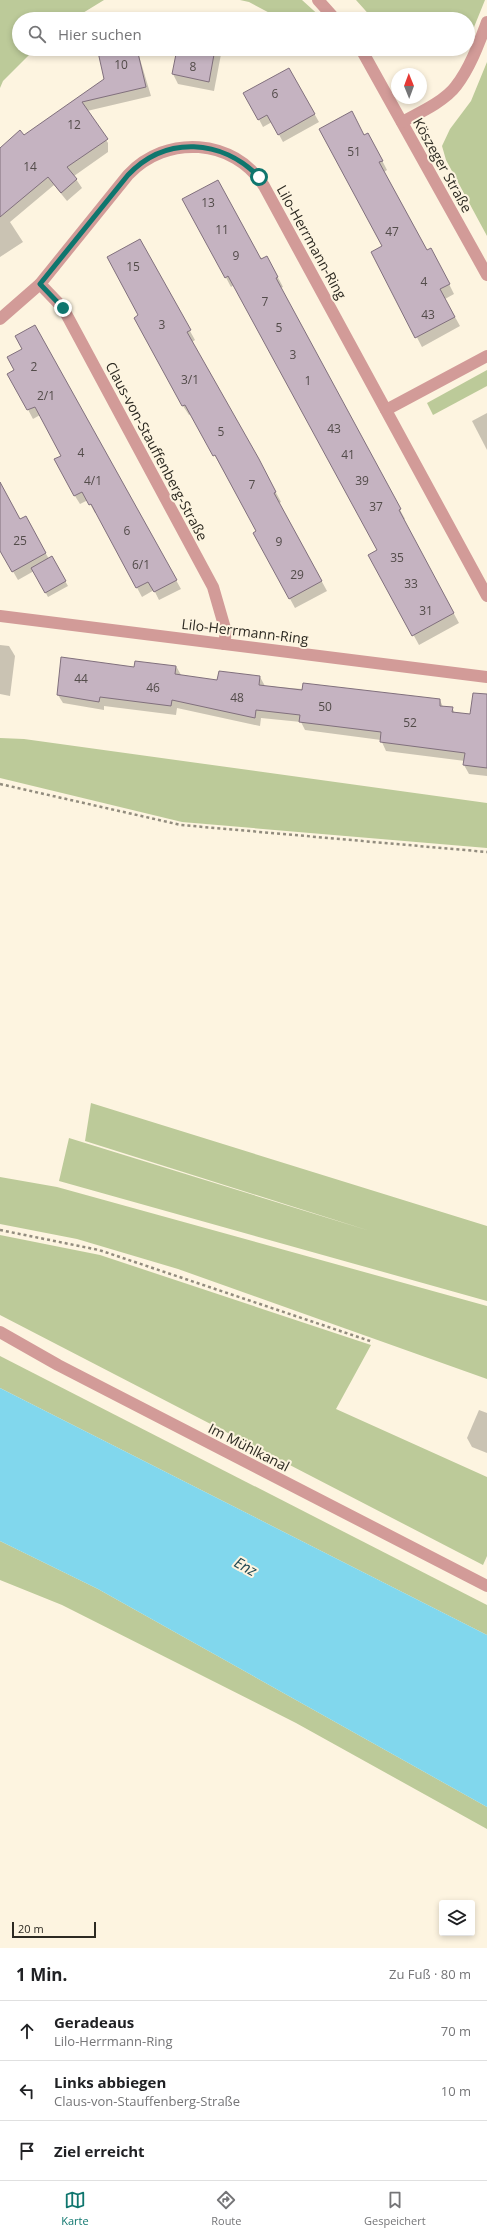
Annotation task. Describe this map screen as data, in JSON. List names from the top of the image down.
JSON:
{
  "streets": {
    "street": [
      "Köszeger Straße",
      "Lilo-Herrmann-Ring",
      "Claus-von-Stauffenberg-Straße",
      "Im Mühlkanal"
    ]
  },
  "crossings": [
    ["Lilo-Herrmann-Ring", "Claus-von-Stauffenberg-Straße"]
  ],
  "water": ["Enz"],
  "house_numbers": [
    "10",
    "8",
    "6",
    "12",
    "51",
    "14",
    "13",
    "11",
    "47",
    "9",
    "15",
    "4",
    "7",
    "43",
    "3",
    "5",
    "3",
    "2",
    "3/1",
    "1",
    "2/1",
    "43",
    "5",
    "4",
    "41",
    "4/1",
    "39",
    "7",
    "37",
    "6",
    "25",
    "9",
    "35",
    "6/1",
    "29",
    "33",
    "31",
    "44",
    "46",
    "48",
    "50",
    "52"
  ],
  "scale_bar": "20 m",
  "north": "top",
  "page": {
    "search": "Hier suchen",
    "scale": "20 m",
    "heading": ["1 Min.", "Zu Fuß · 80 m"],
    "list": [
      ["Geradeaus", "Lilo-Herrmann-Ring", "70 m"],
      ["Links abbiegen", "Claus-von-Stauffenberg-Straße", "10 m"],
      "Ziel erreicht"
    ],
    "nav": ["Karte", "Route", "Gespeichert"]
  }
}
